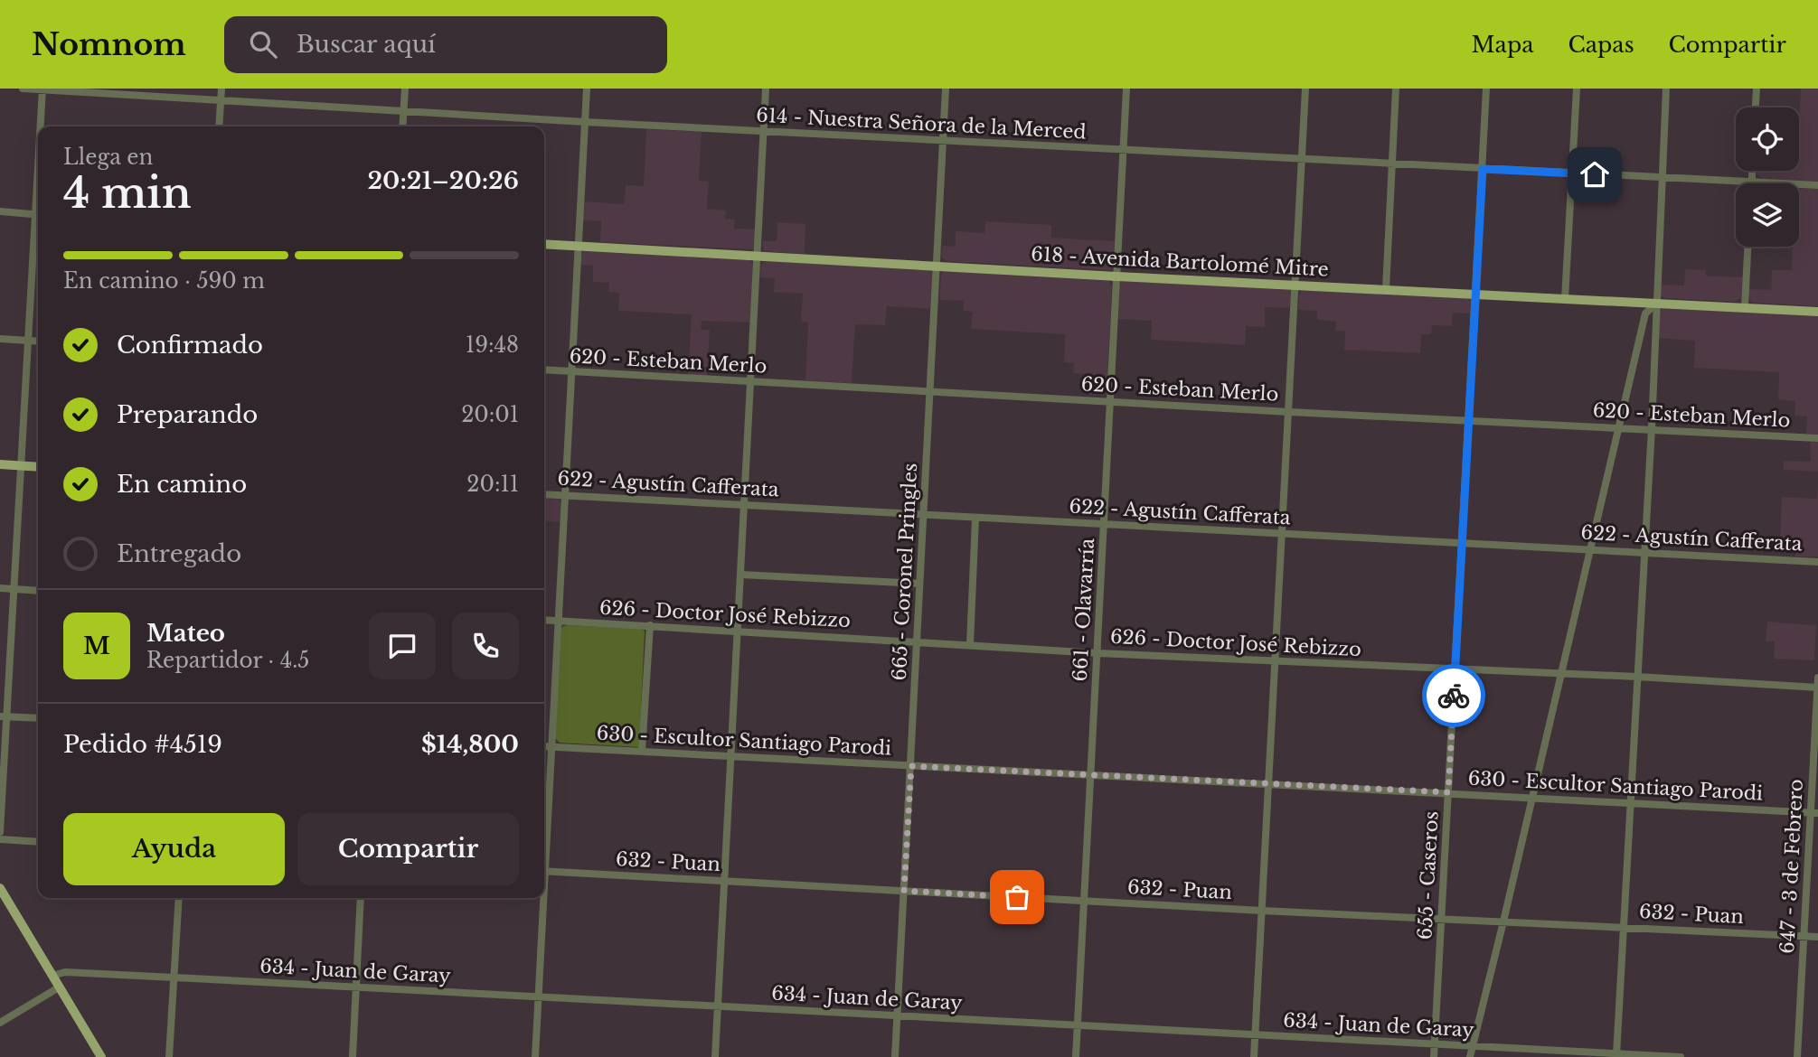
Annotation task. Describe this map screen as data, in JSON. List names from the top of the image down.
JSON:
{
  "streets": {
    "main road": ["618 - Avenida Bartolomé Mitre"],
    "street": [
      "614 - Nuestra Señora de la Merced",
      "620 - Esteban Merlo",
      "622 - Agustín Cafferata",
      "665 - Coronel Pringles",
      "661 - Olavarría",
      "626 - Doctor José Rebizzo",
      "630 - Escultor Santiago Parodi",
      "632 - Puan",
      "647 - 3 de Febrero",
      "655 - Caseros",
      "634 - Juan de Garay"
    ]
  },
  "crossings": [
    ["614 - Nuestra Señora de la Merced", "665 - Coronel Pringles"],
    ["614 - Nuestra Señora de la Merced", "661 - Olavarría"],
    ["614 - Nuestra Señora de la Merced", "655 - Caseros"],
    ["618 - Avenida Bartolomé Mitre", "665 - Coronel Pringles"],
    ["618 - Avenida Bartolomé Mitre", "661 - Olavarría"],
    ["618 - Avenida Bartolomé Mitre", "655 - Caseros"],
    ["620 - Esteban Merlo", "665 - Coronel Pringles"],
    ["620 - Esteban Merlo", "661 - Olavarría"],
    ["620 - Esteban Merlo", "655 - Caseros"],
    ["622 - Agustín Cafferata", "665 - Coronel Pringles"],
    ["622 - Agustín Cafferata", "661 - Olavarría"],
    ["622 - Agustín Cafferata", "655 - Caseros"],
    ["665 - Coronel Pringles", "626 - Doctor José Rebizzo"],
    ["665 - Coronel Pringles", "630 - Escultor Santiago Parodi"],
    ["665 - Coronel Pringles", "632 - Puan"],
    ["665 - Coronel Pringles", "634 - Juan de Garay"],
    ["661 - Olavarría", "626 - Doctor José Rebizzo"],
    ["661 - Olavarría", "630 - Escultor Santiago Parodi"],
    ["661 - Olavarría", "632 - Puan"],
    ["661 - Olavarría", "634 - Juan de Garay"],
    ["626 - Doctor José Rebizzo", "647 - 3 de Febrero"],
    ["626 - Doctor José Rebizzo", "655 - Caseros"],
    ["630 - Escultor Santiago Parodi", "647 - 3 de Febrero"],
    ["630 - Escultor Santiago Parodi", "655 - Caseros"],
    ["632 - Puan", "647 - 3 de Febrero"],
    ["632 - Puan", "655 - Caseros"],
    ["655 - Caseros", "634 - Juan de Garay"]
  ],
  "page": {
    "header": "Nomnom",
    "search": "Buscar aquí",
    "nav": ["Mapa", "Capas", "Compartir"],
    "heading": ["4 min", "Llega en", "20:21–20:26"],
    "panel": [
      "Mateo",
      "Repartidor · 4.5",
      "Pedido #4519",
      "$14,800"
    ],
    "bar": "En camino · 590 m",
    "list": [
      ["Confirmado", "19:48"],
      ["Preparando", "20:01"],
      ["En camino", "20:11"],
      "Entregado"
    ],
    "round": "M",
    "buttons": ["Ayuda", "Compartir"]
  }
}
